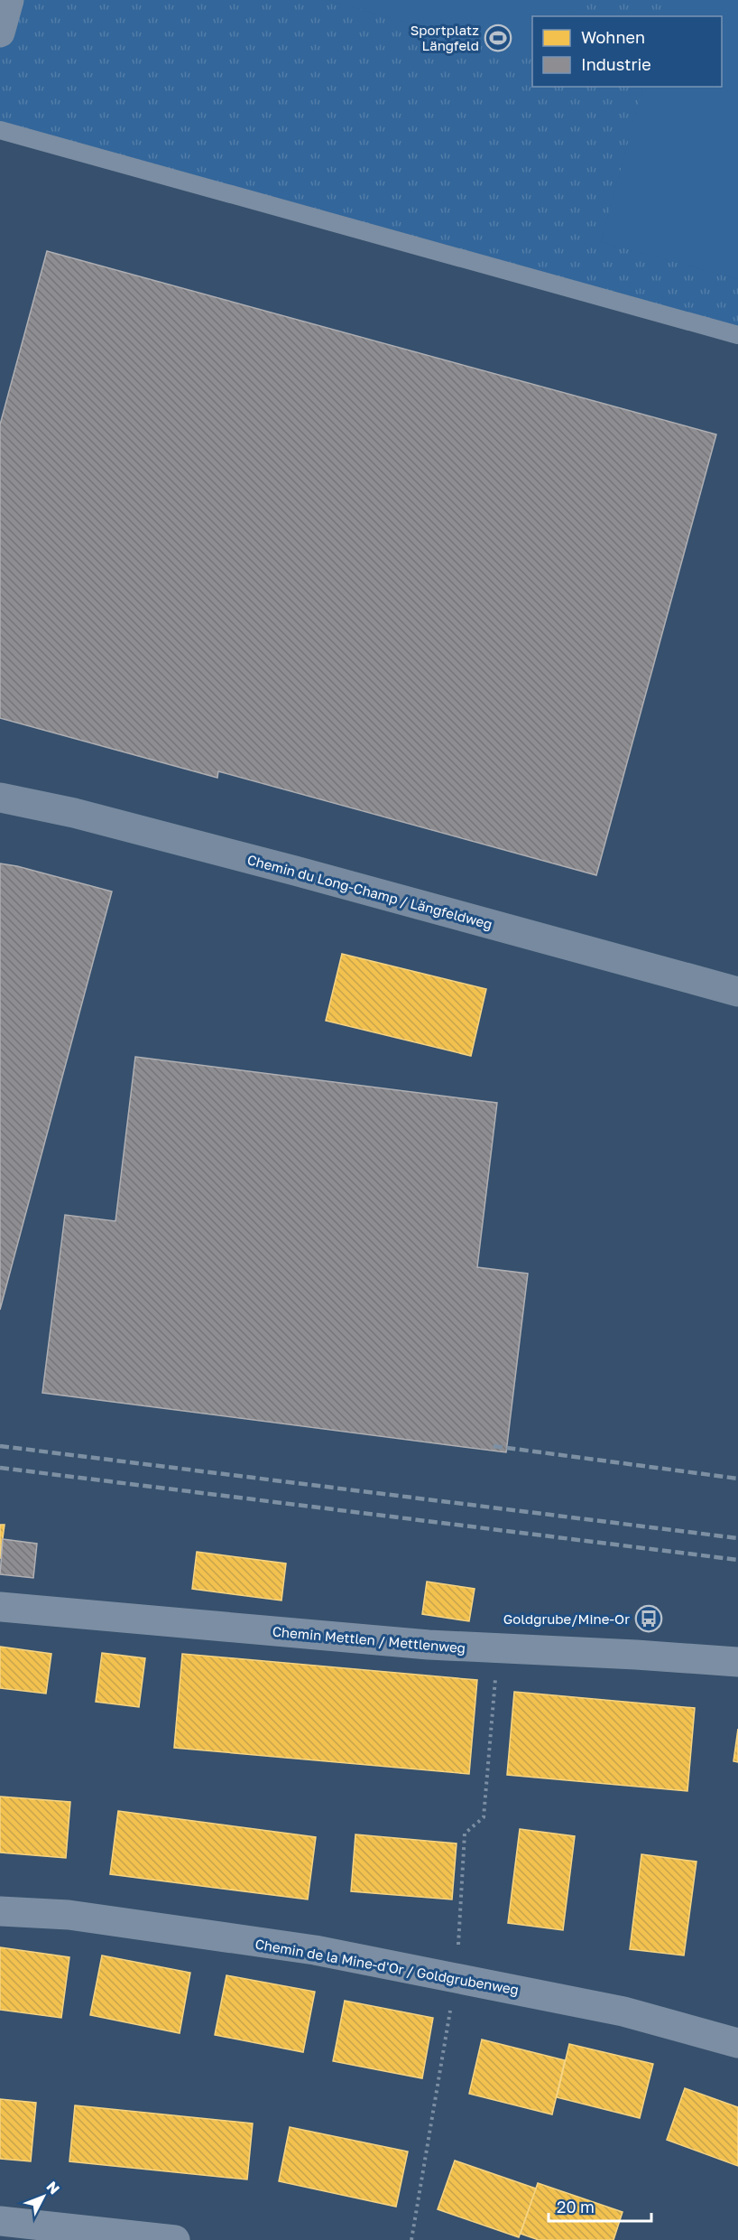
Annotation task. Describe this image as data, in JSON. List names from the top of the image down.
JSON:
{
  "streets": {
    "main road": ["Chemin du Long-Champ / Längfeldweg"],
    "street": ["Chemin Mettlen / Mettlenweg", "Chemin de la Mine-d'Or / Goldgrubenweg"]
  },
  "places": {
    "sports": ["Sportplatz Längfeld"],
    "bus stop": ["Goldgrube/Mine-Or"]
  },
  "legend": ["Wohnen", "Industrie"],
  "scale_bar": "20 m",
  "north": "top right"
}
